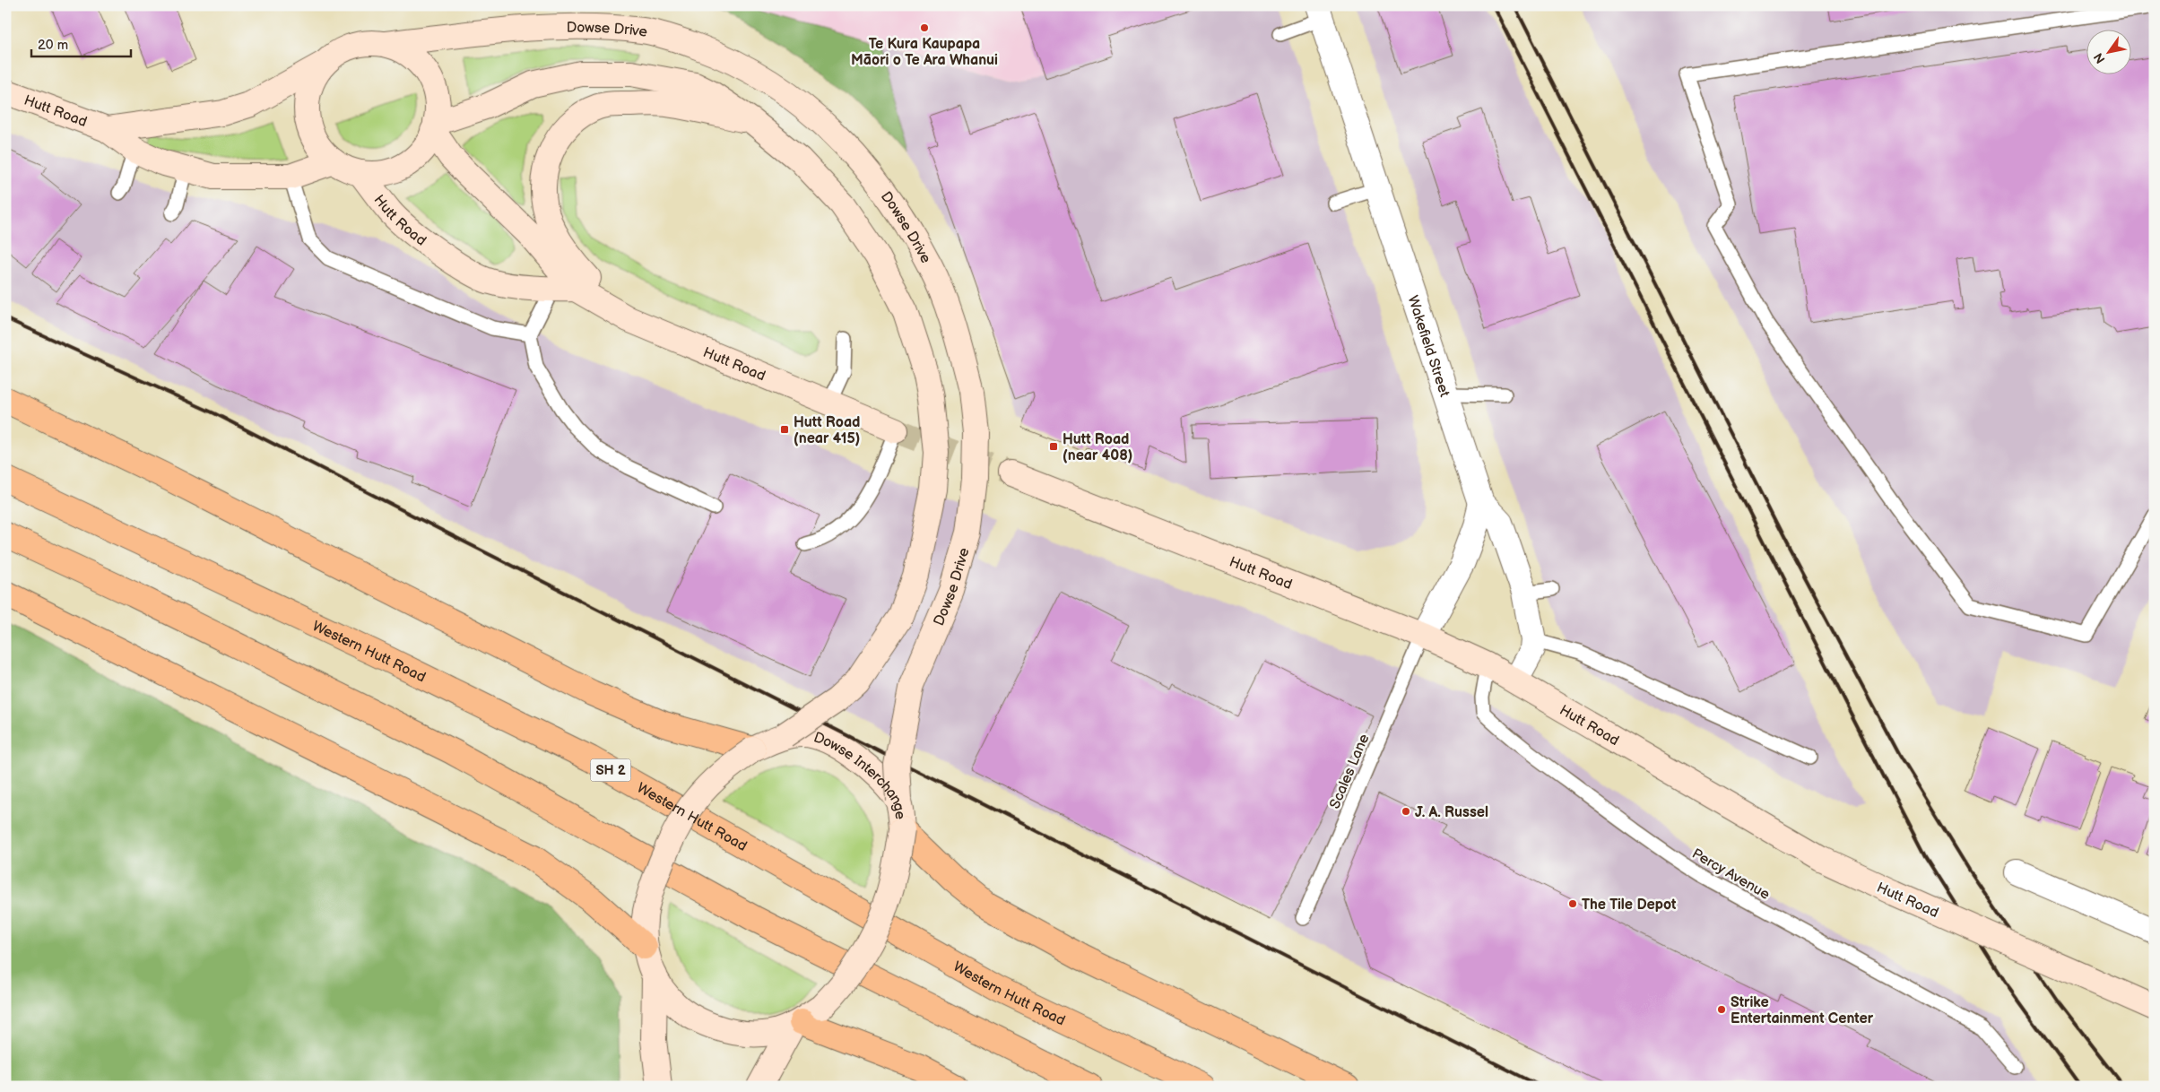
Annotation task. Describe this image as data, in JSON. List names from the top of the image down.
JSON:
{
  "streets": {
    "highway": ["Western Hutt Road", "SH 2"],
    "main road": ["Dowse Drive", "Hutt Road", "Dowse Interchange"],
    "street": ["Wakefield Street"],
    "lane": ["Scales Lane", "Percy Avenue"]
  },
  "crossings": [
    ["Dowse Drive", "Hutt Road"],
    ["Dowse Drive", "Dowse Interchange"],
    ["Hutt Road", "Scales Lane"],
    ["Hutt Road", "Percy Avenue"]
  ],
  "places": {
    "other": [
      "Te Kura Kaupapa Māori o Te Ara Whanui",
      "J. A. Russel",
      "The Tile Depot",
      "Strike Entertainment Center"
    ],
    "transit": ["Hutt Road (near 415)", "Hutt Road (near 408)"]
  },
  "scale_bar": "20 m",
  "north": "bottom left"
}
